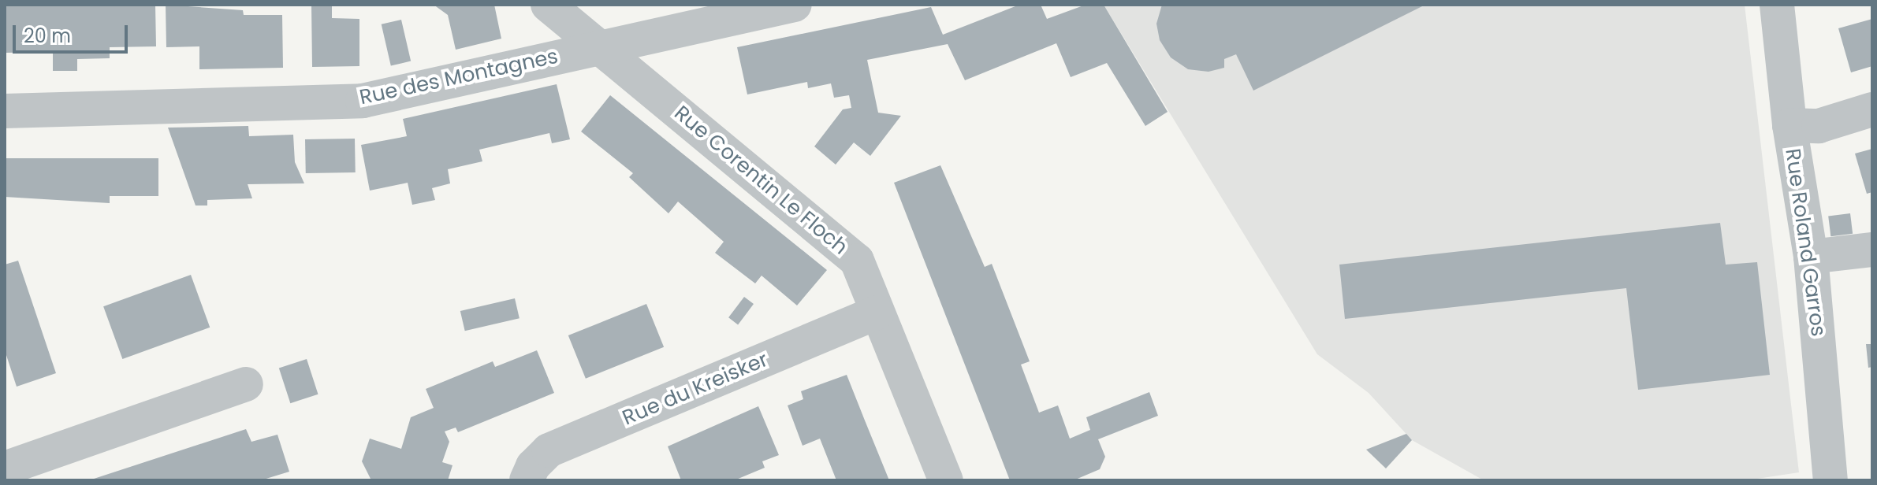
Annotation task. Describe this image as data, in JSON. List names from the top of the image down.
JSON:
{
  "streets": {
    "street": [
      "Rue des Montagnes",
      "Rue Corentin Le Floch",
      "Rue Roland Garros",
      "Rue du Kreisker"
    ]
  },
  "crossings": [
    ["Rue des Montagnes", "Rue Corentin Le Floch"],
    ["Rue Corentin Le Floch", "Rue du Kreisker"]
  ],
  "scale_bar": "20 m"
}
